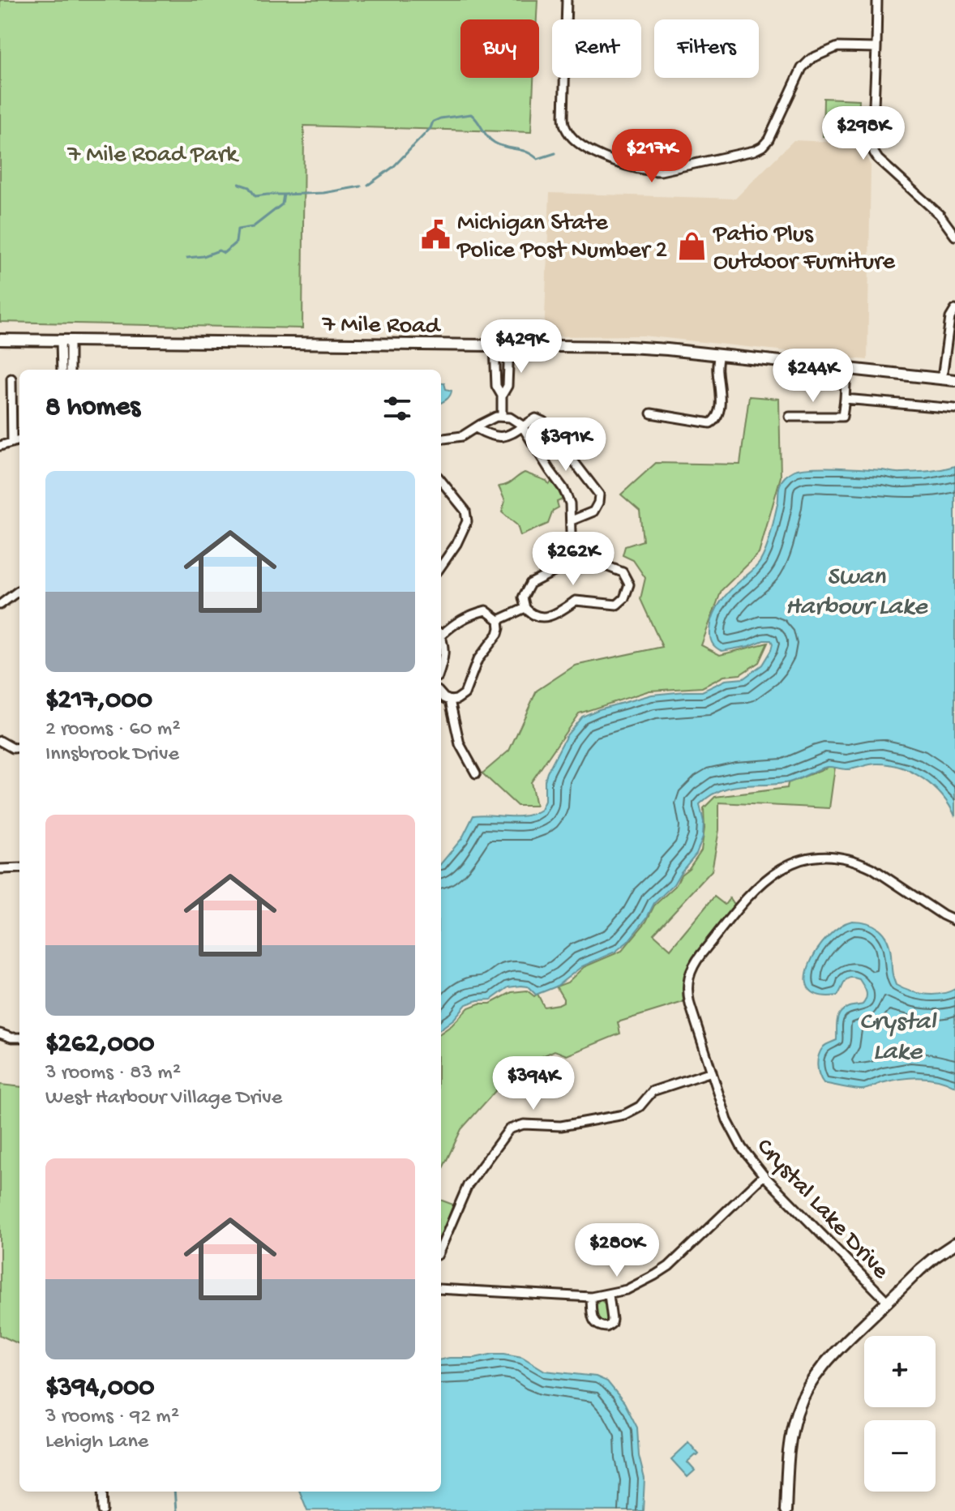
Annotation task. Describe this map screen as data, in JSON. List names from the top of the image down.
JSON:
{
  "streets": {
    "street": ["7 Mile Road", "Crystal Lake Drive"]
  },
  "water": ["Swan Harbour Lake", "Crystal Lake"],
  "parks": ["7 Mile Road Park"],
  "places": {
    "public building": ["Michigan State Police Post Number 2"],
    "shop": ["Patio Plus Outdoor Furniture"]
  },
  "page": {
    "chip": ["Buy", "Rent", "Filters"],
    "price": [
      "$298K",
      "$217K",
      "$429K",
      "$244K",
      "$391K",
      "$262K",
      "$394K",
      "$280K"
    ],
    "heading": "8 homes",
    "list": [
      {
        "name": "$217,000",
        "note": "2 rooms · 60 m² · Innsbrook Drive"
      },
      {
        "name": "$262,000",
        "note": "3 rooms · 83 m² · West Harbour Village Drive"
      },
      {
        "name": "$394,000",
        "note": "3 rooms · 92 m² · Lehigh Lane"
      }
    ],
    "map_buttons": ["+", "−"]
  }
}
